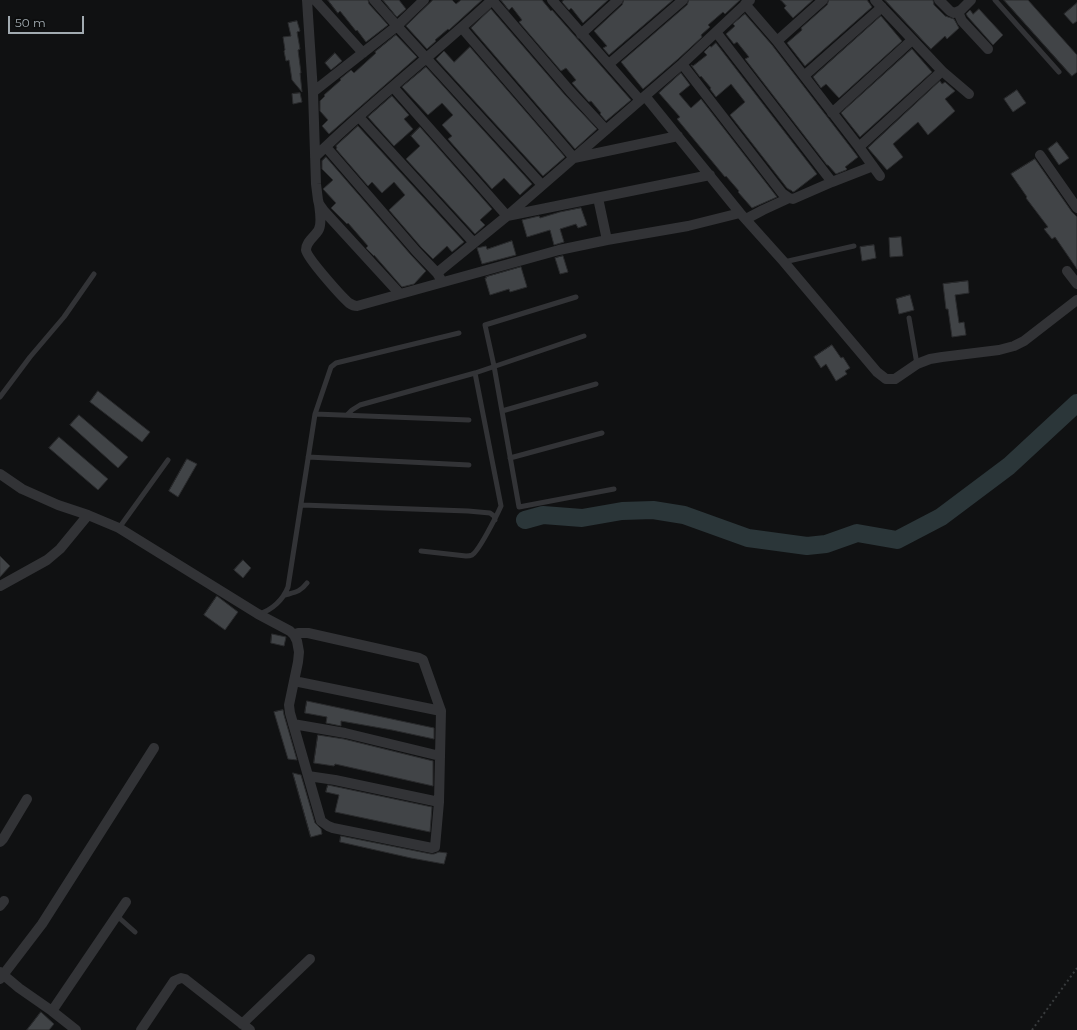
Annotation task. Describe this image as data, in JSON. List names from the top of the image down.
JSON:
{
  "scale_bar": "50 m"
}
